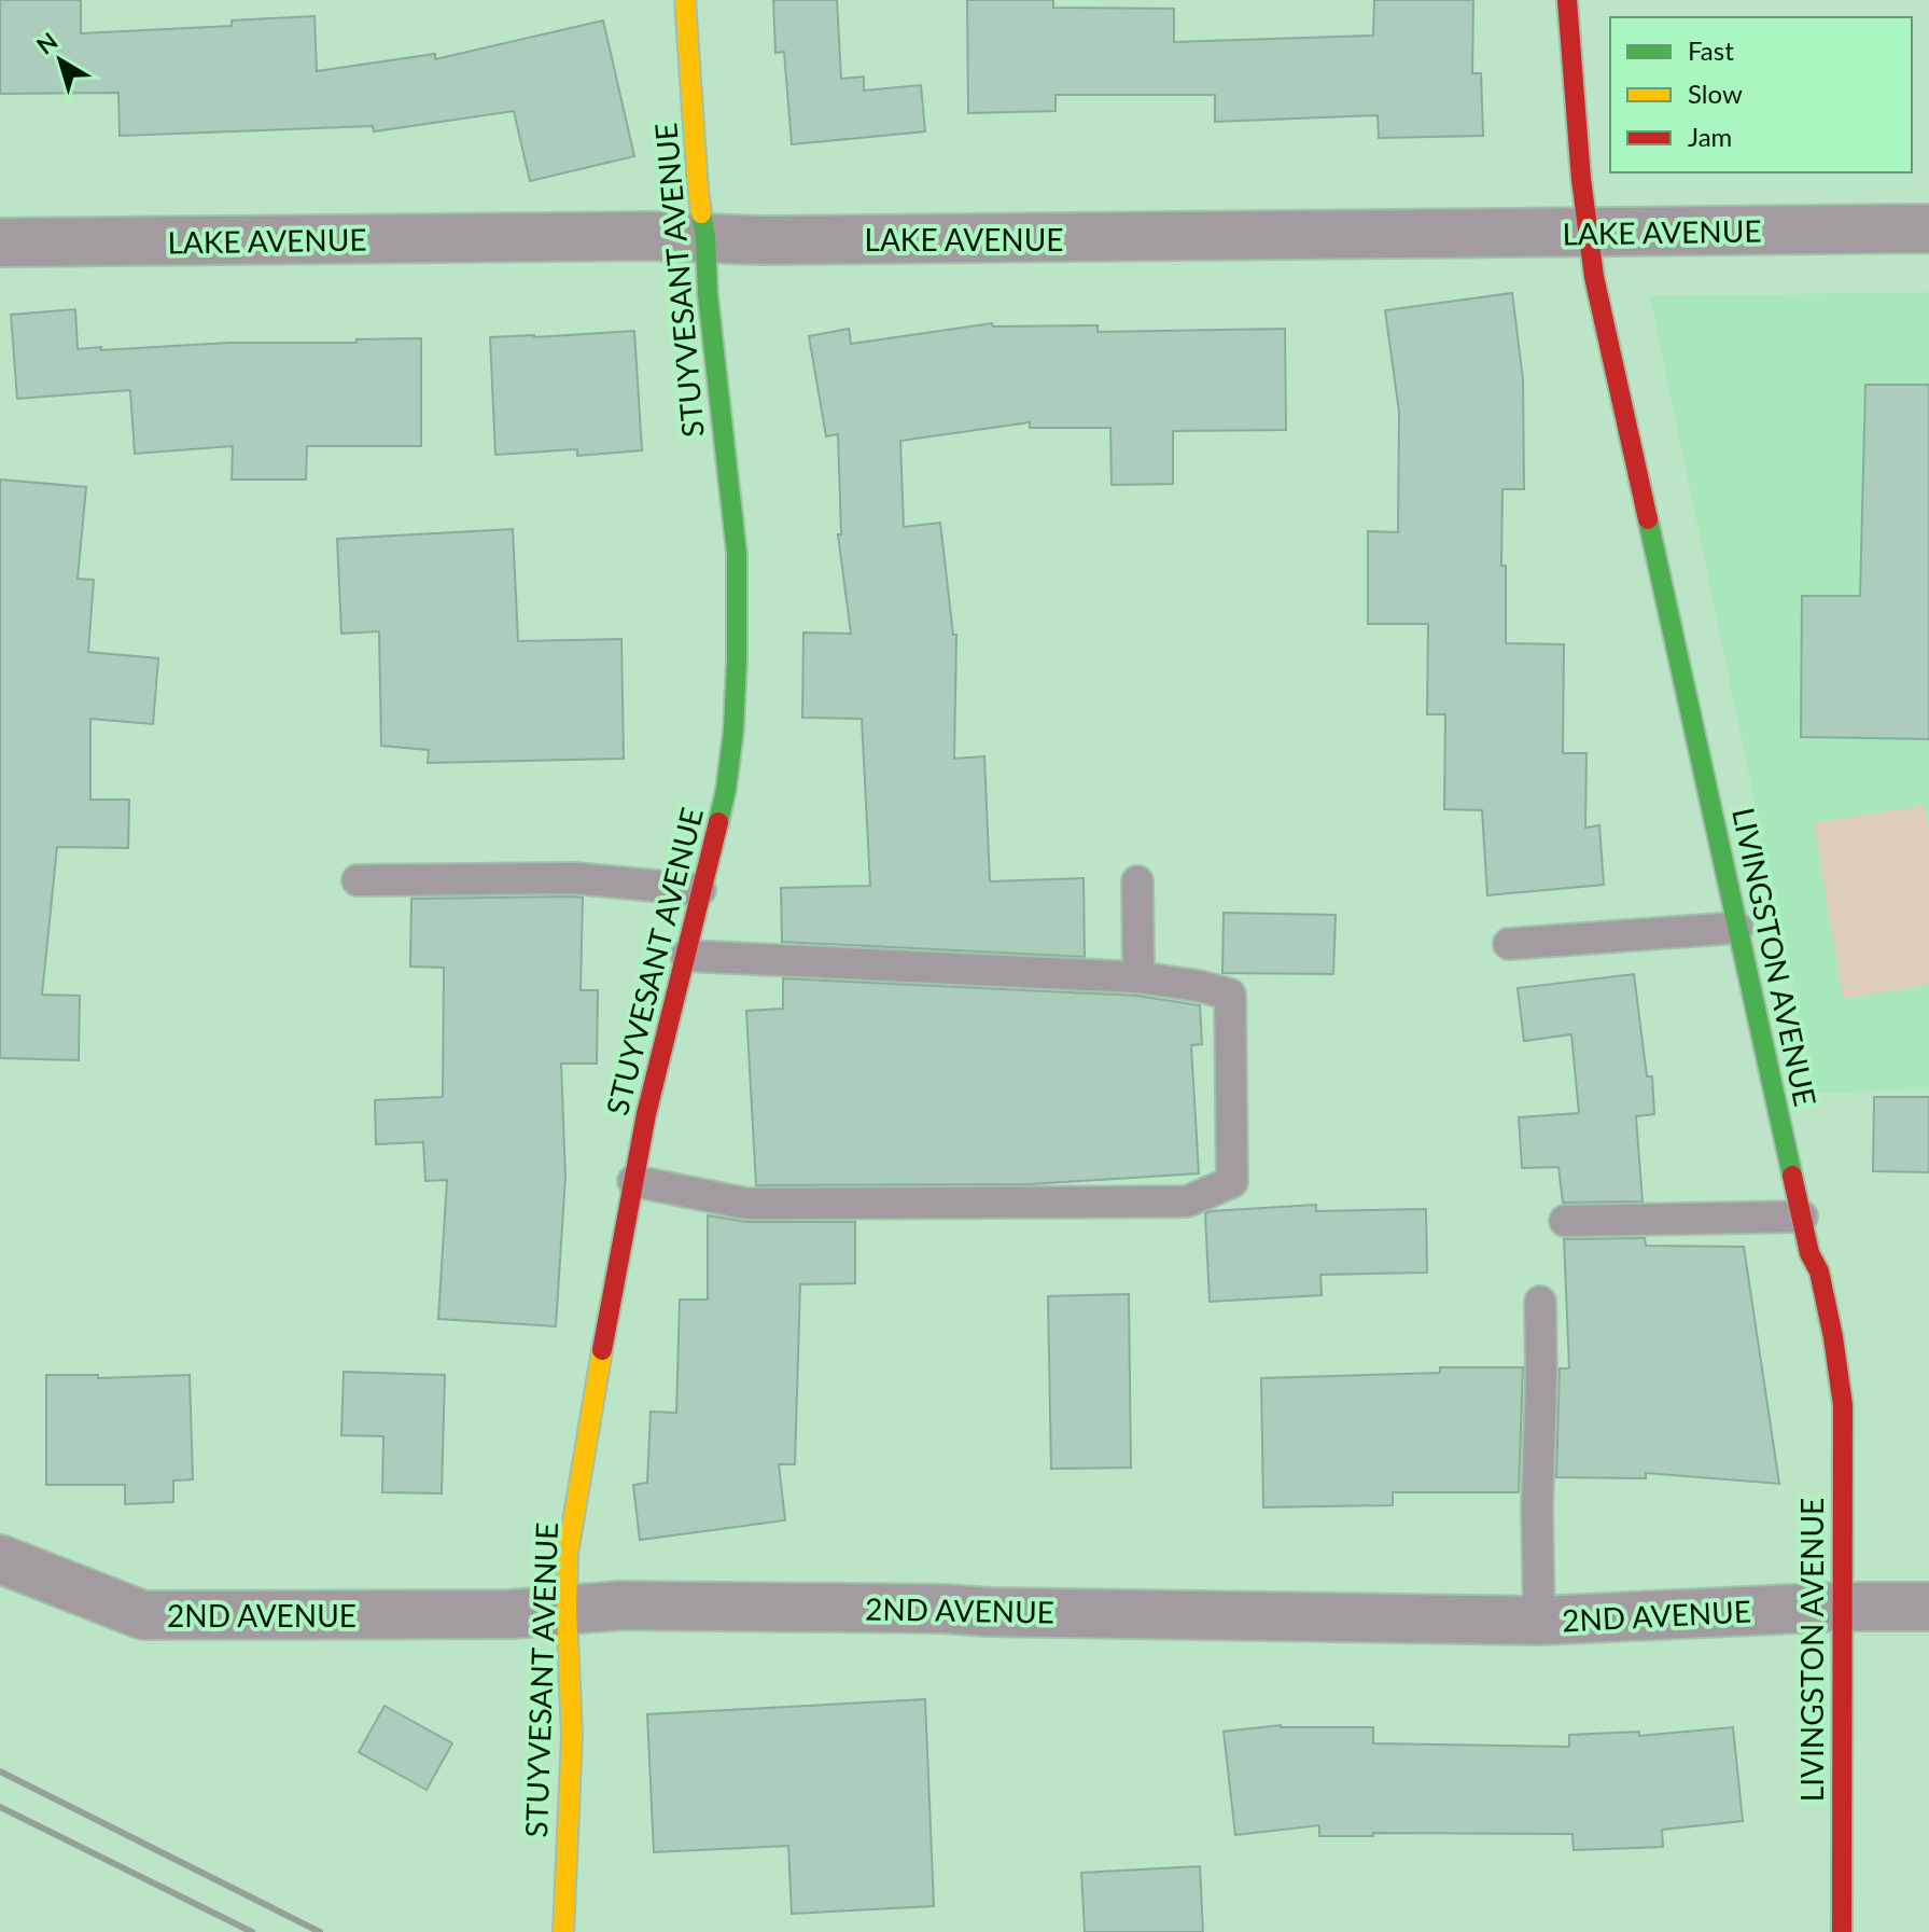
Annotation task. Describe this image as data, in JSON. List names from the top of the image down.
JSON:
{
  "streets": {
    "street": [
      "LAKE AVENUE",
      "STUYVESANT AVENUE",
      "LIVINGSTON AVENUE",
      "2ND AVENUE"
    ]
  },
  "crossings": [
    ["LAKE AVENUE", "STUYVESANT AVENUE"],
    ["LAKE AVENUE", "LIVINGSTON AVENUE"],
    ["STUYVESANT AVENUE", "2ND AVENUE"],
    ["LIVINGSTON AVENUE", "2ND AVENUE"]
  ],
  "legend": ["Fast", "Slow", "Jam"],
  "north": "top left"
}
